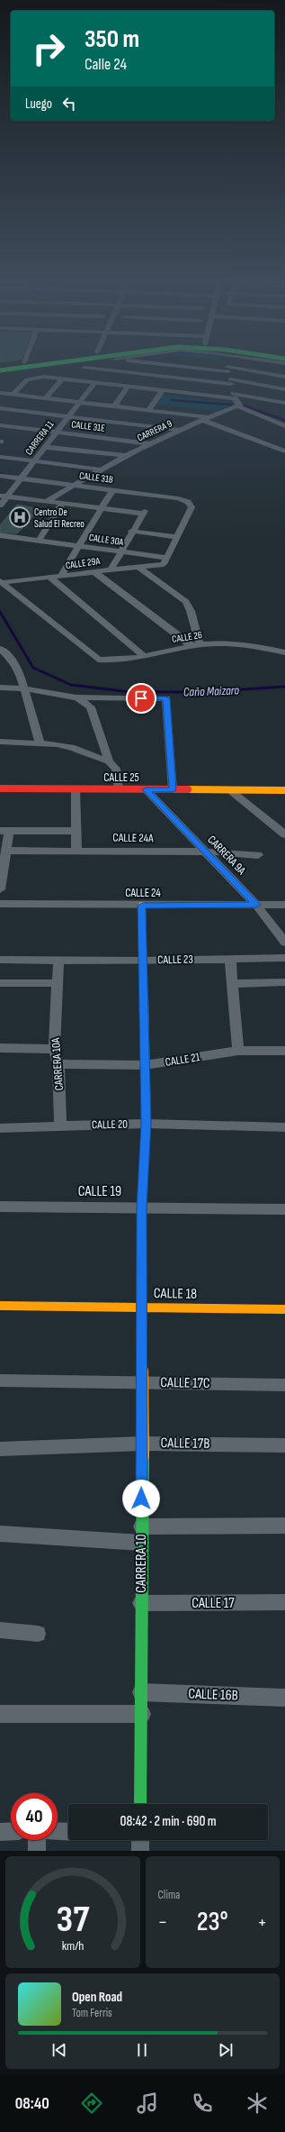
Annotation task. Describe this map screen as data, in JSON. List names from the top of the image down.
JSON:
{
  "streets": {
    "street": [
      "CALLE 31E",
      "CARRERA 9",
      "CARRERA 11",
      "CALLE 31B",
      "CALLE 30A",
      "CALLE 29A",
      "CALLE 26",
      "CALLE 25",
      "CALLE 24A",
      "CARRERA 9A",
      "CALLE 24",
      "CALLE 23",
      "CALLE 21",
      "CARRERA 10A",
      "CALLE 20",
      "CALLE 19",
      "CALLE 18",
      "CALLE 17C",
      "CALLE 17B",
      "CARRERA 10",
      "CALLE 17",
      "CALLE 16B"
    ]
  },
  "crossings": [
    ["CALLE 31E", "CARRERA 9"],
    ["CALLE 31E", "CARRERA 11"],
    ["CARRERA 9", "CALLE 31B"],
    ["CARRERA 11", "CALLE 31B"],
    ["CALLE 30A", "CALLE 29A"],
    ["CALLE 29A", "CALLE 26"],
    ["CALLE 25", "CARRERA 9A"],
    ["CALLE 24A", "CARRERA 9A"],
    ["CARRERA 9A", "CALLE 24"],
    ["CALLE 24", "CARRERA 10"],
    ["CALLE 23", "CARRERA 10A"],
    ["CALLE 23", "CARRERA 10"],
    ["CALLE 21", "CARRERA 10A"],
    ["CALLE 21", "CARRERA 10"],
    ["CARRERA 10A", "CALLE 20"],
    ["CALLE 20", "CARRERA 10"],
    ["CALLE 19", "CARRERA 10"],
    ["CALLE 18", "CARRERA 10"],
    ["CALLE 17C", "CARRERA 10"],
    ["CALLE 17B", "CARRERA 10"],
    ["CARRERA 10", "CALLE 17"],
    ["CARRERA 10", "CALLE 16B"]
  ],
  "water": ["Caño Maizaro"],
  "places": {
    "hospital": ["Centro De Salud El Recreo"]
  },
  "page": {
    "turn": ["350 m", "Calle 24"],
    "then": "Luego",
    "limit": "40",
    "trip": "08:42 · 2 min · 690 m",
    "tile": "Clima",
    "heat": ["−", "23°", "+"],
    "song": ["Open Road", "Tom Ferris"],
    "tabs": "08:40",
    "gauge": ["37", "km/h"]
  }
}
